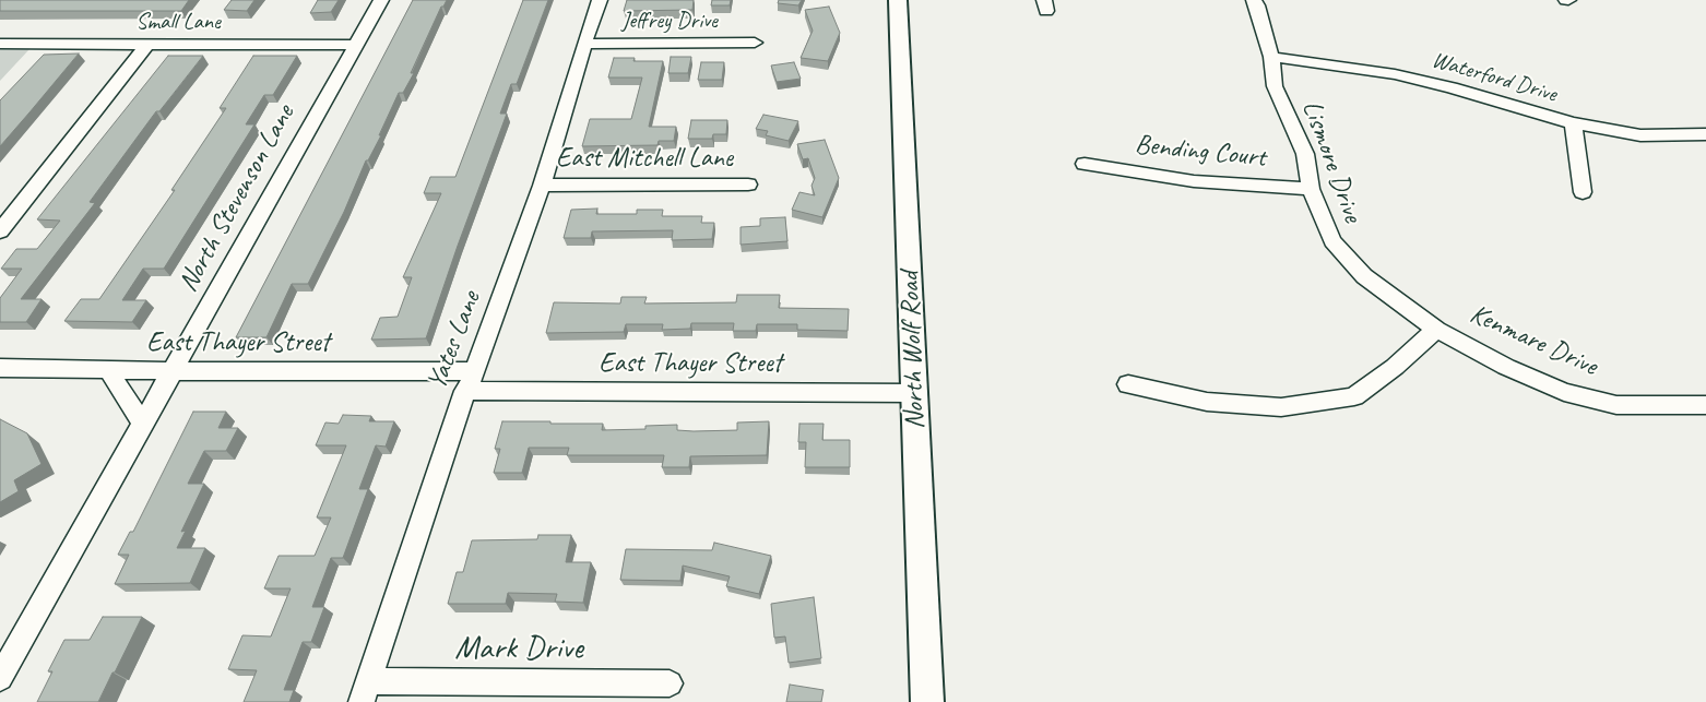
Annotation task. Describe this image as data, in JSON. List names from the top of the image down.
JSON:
{
  "streets": {
    "main road": ["North Wolf Road"],
    "street": [
      "Jeffrey Drive",
      "Small Lane",
      "Waterford Drive",
      "Bending Court",
      "East Mitchell Lane",
      "Lismore Drive",
      "North Stevenson Lane",
      "Yates Lane",
      "Kenmare Drive",
      "East Thayer Street",
      "Mark Drive"
    ]
  },
  "crossings": [
    ["Jeffrey Drive", "Yates Lane"],
    ["Small Lane", "North Stevenson Lane"],
    ["Waterford Drive", "Lismore Drive"],
    ["Bending Court", "Lismore Drive"],
    ["East Mitchell Lane", "Yates Lane"],
    ["Lismore Drive", "Kenmare Drive"],
    ["North Stevenson Lane", "East Thayer Street"],
    ["Yates Lane", "East Thayer Street"],
    ["Yates Lane", "Mark Drive"],
    ["East Thayer Street", "North Wolf Road"]
  ]
}
